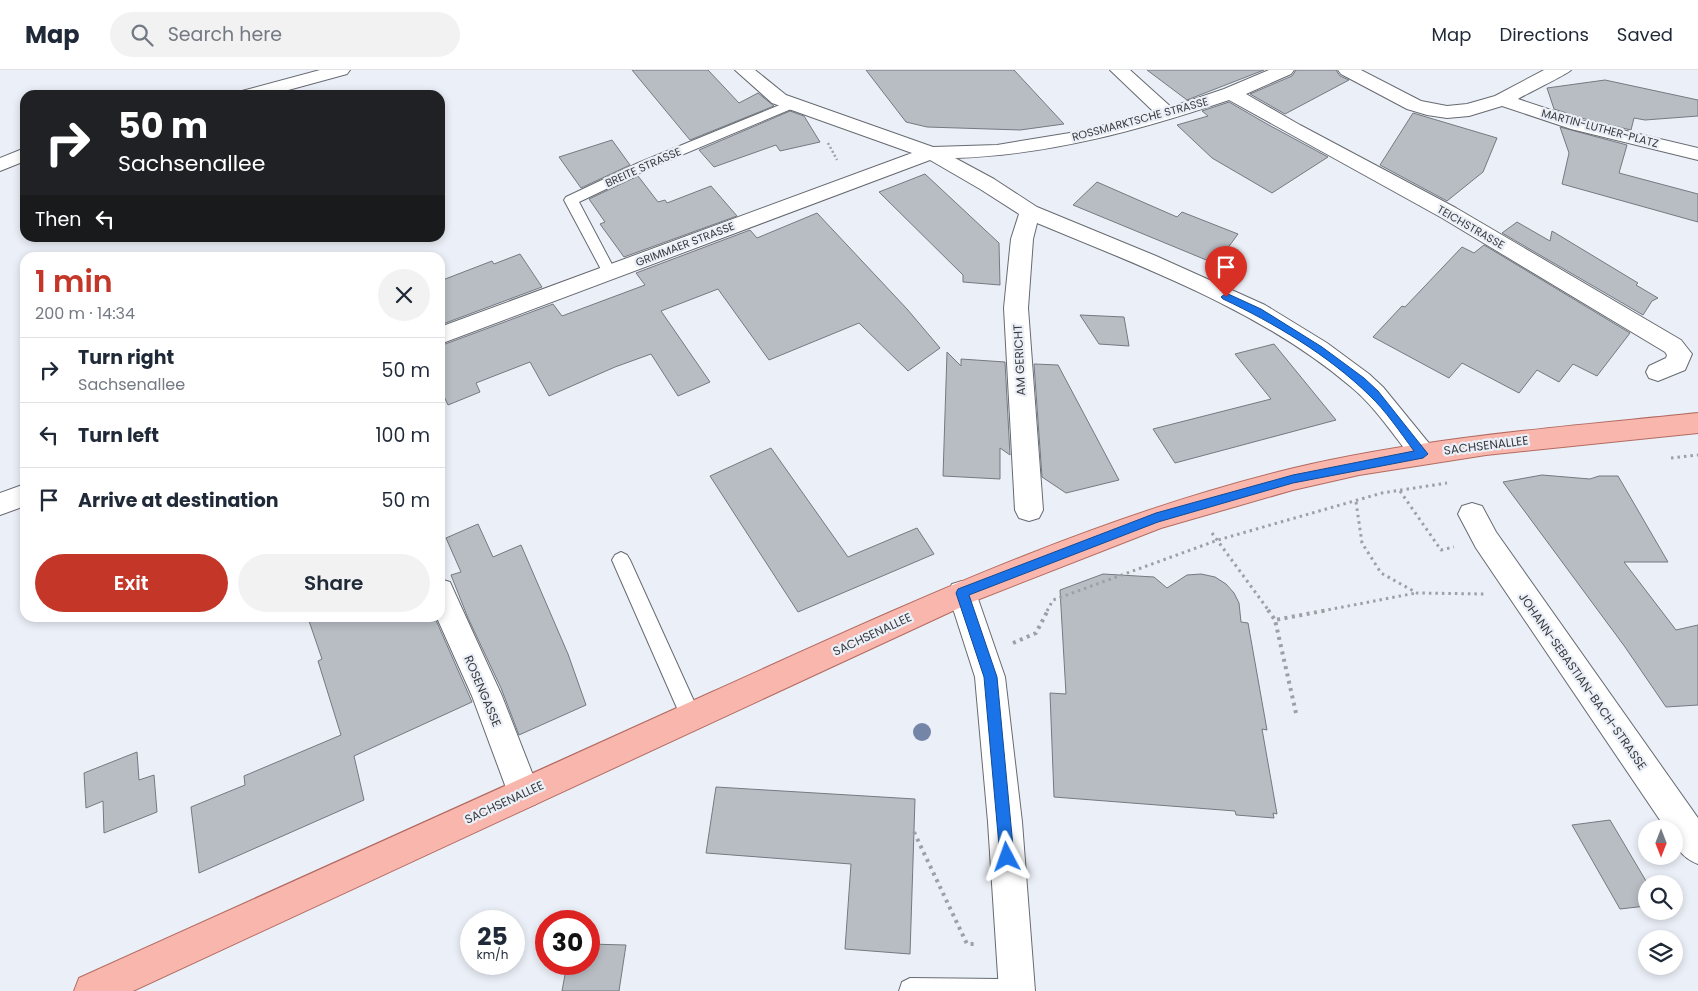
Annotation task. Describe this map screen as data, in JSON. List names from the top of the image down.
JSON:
{
  "streets": {
    "main road": ["SACHSENALLEE"],
    "street": [
      "ROSSMARKTSCHE STRASSE",
      "MARTIN-LUTHER-PLATZ",
      "TEICHSTRASSE",
      "GRIMMAER STRASSE",
      "AM GERICHT",
      "JOHANN-SEBASTIAN-BACH-STRASSE",
      "ROSENGASSE"
    ],
    "lane": ["BREITE STRASSE"]
  },
  "crossings": [
    ["ROSSMARKTSCHE STRASSE", "TEICHSTRASSE"],
    ["ROSSMARKTSCHE STRASSE", "GRIMMAER STRASSE"],
    ["BREITE STRASSE", "GRIMMAER STRASSE"],
    ["SACHSENALLEE", "ROSENGASSE"]
  ],
  "north": "bottom",
  "page": {
    "header": "Map",
    "search": "Search here",
    "nav": ["Map", "Directions", "Saved"],
    "turn": ["50 m", "Sachsenallee"],
    "then": "Then",
    "heading": ["1 min", "200 m · 14:34"],
    "list": [
      {
        "name": "Turn right",
        "note": "Sachsenallee",
        "value": "50 m"
      },
      {
        "name": "Turn left",
        "value": "100 m"
      },
      {
        "name": "Arrive at destination",
        "value": "50 m"
      }
    ],
    "buttons": ["Exit", "Share"],
    "speed": "25 km/h",
    "limit": "30"
  }
}
